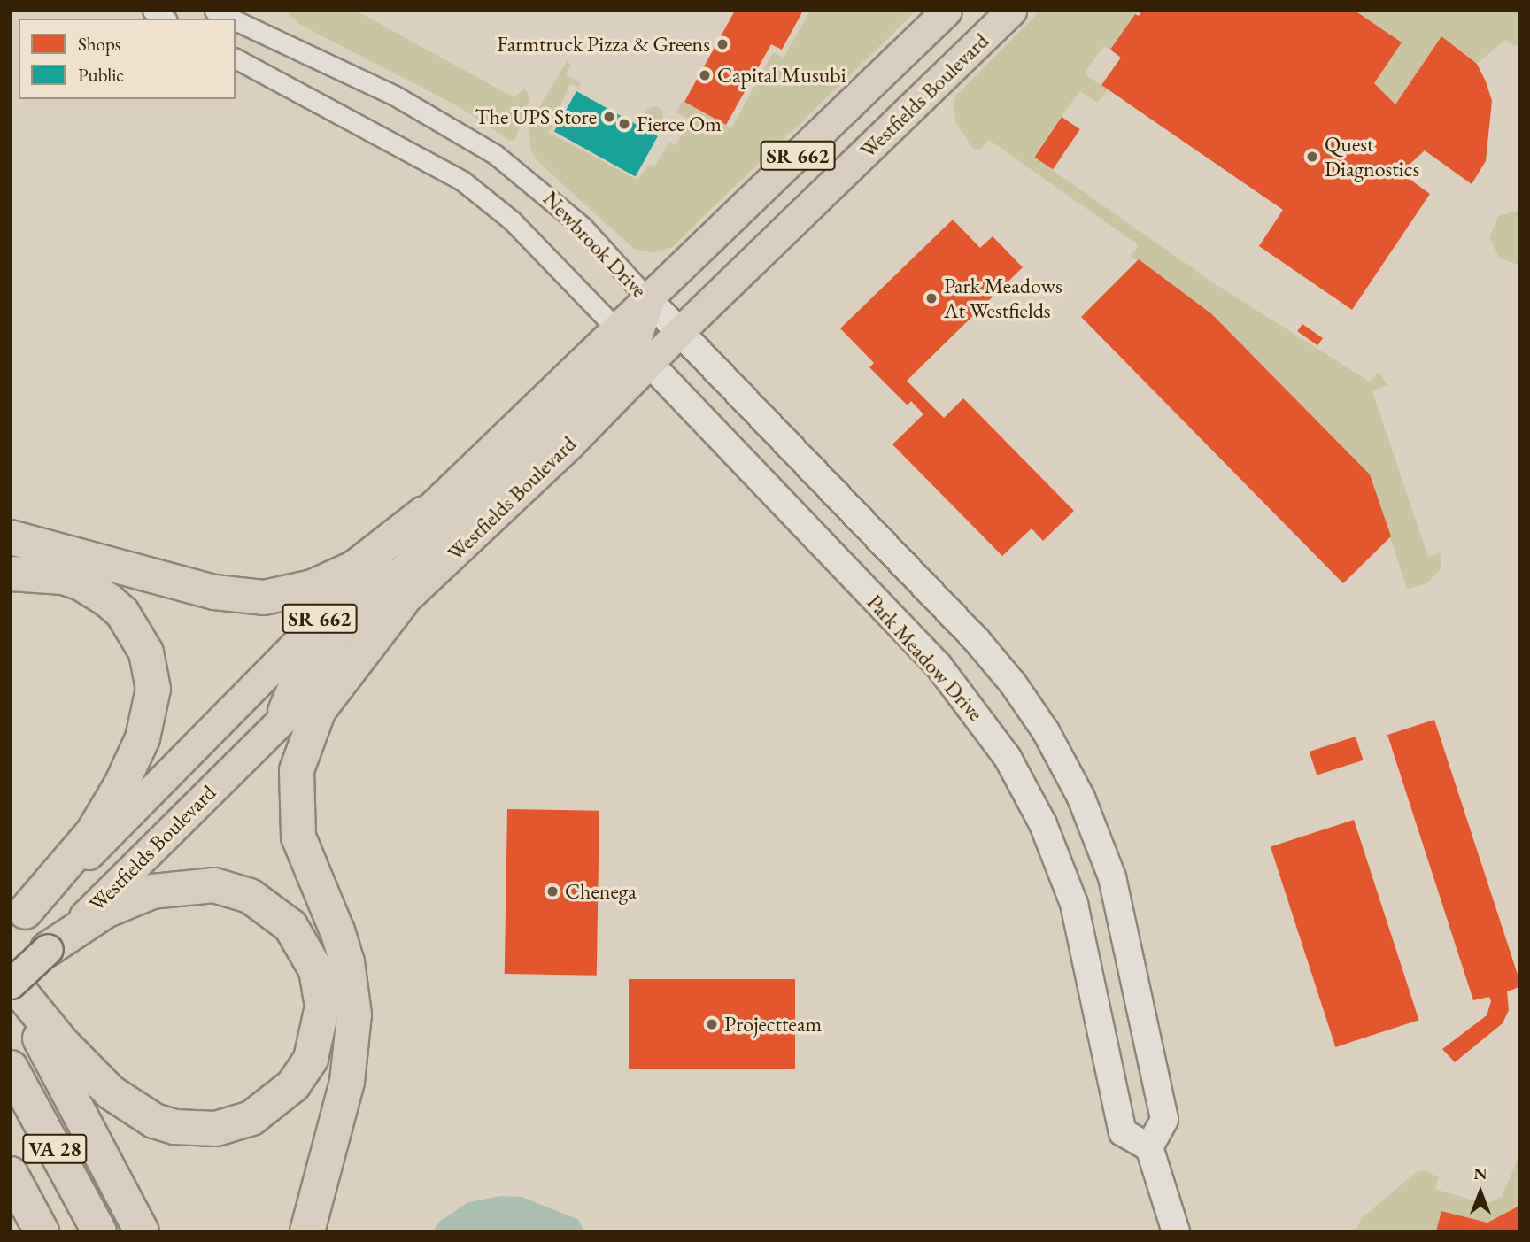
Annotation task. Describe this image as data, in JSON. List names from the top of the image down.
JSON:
{
  "streets": {
    "highway": ["VA 28"],
    "main road": ["Westfields Boulevard", "SR 662"],
    "street": ["Newbrook Drive", "Park Meadow Drive"]
  },
  "crossings": [
    ["Westfields Boulevard", "Newbrook Drive"],
    ["Westfields Boulevard", "Park Meadow Drive"],
    ["Newbrook Drive", "Park Meadow Drive"]
  ],
  "places": [
    "Farmtruck Pizza & Greens",
    "Capital Musubi",
    "The UPS Store",
    "Fierce Om",
    "Quest Diagnostics",
    "Park Meadows At Westfields",
    "Chenega",
    "Projectteam"
  ],
  "legend": ["Shops", "Public"],
  "north": "top"
}
